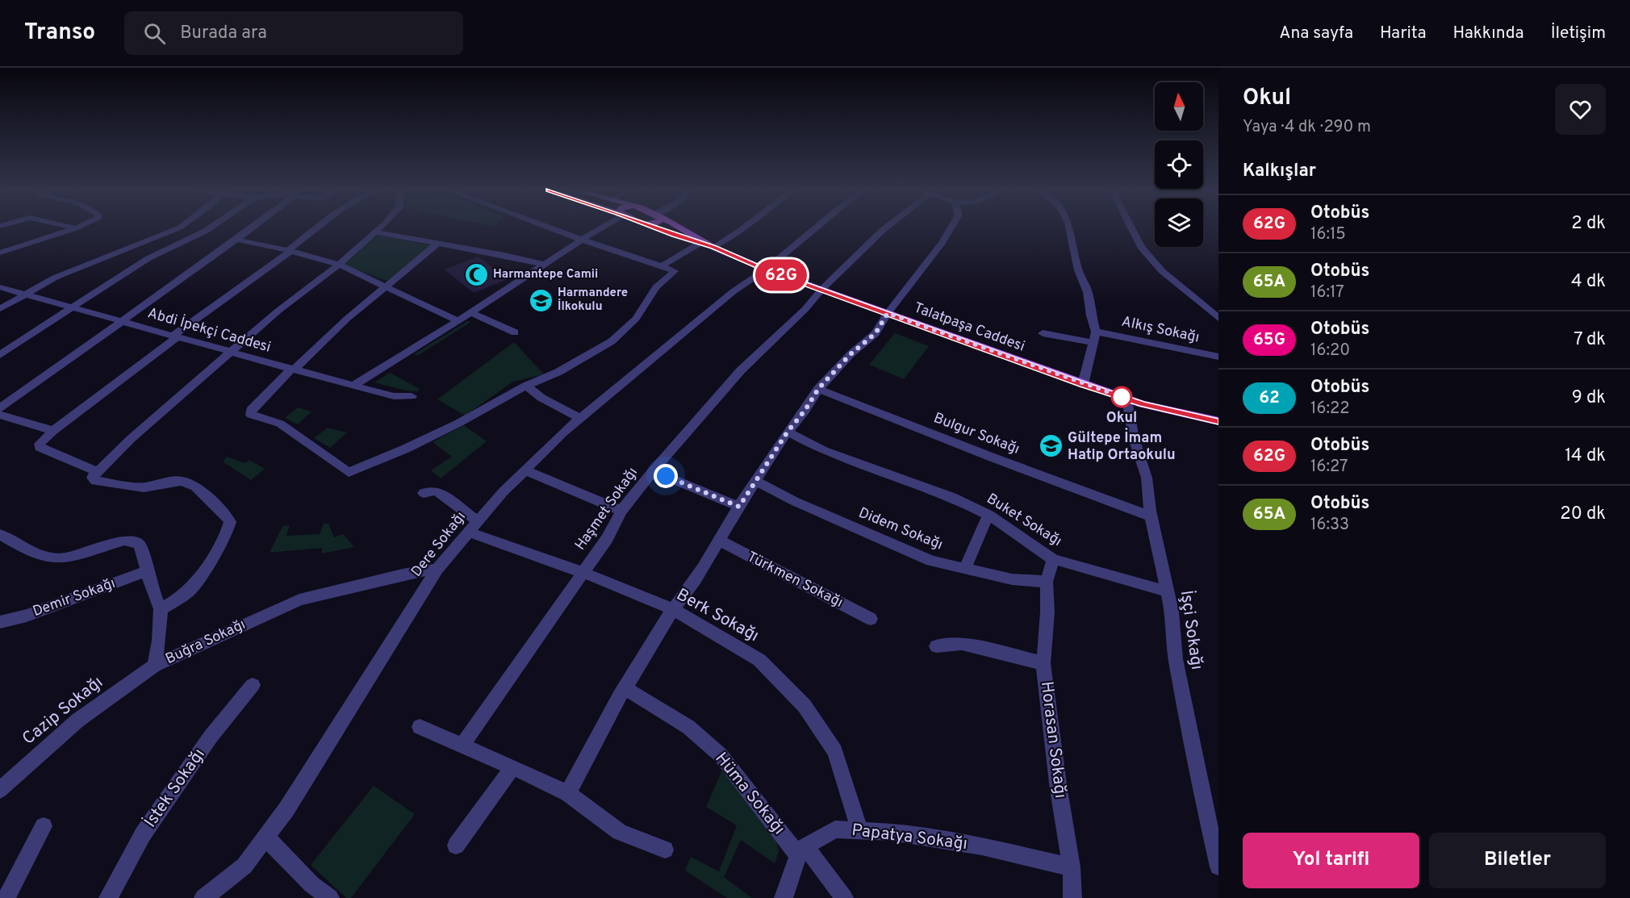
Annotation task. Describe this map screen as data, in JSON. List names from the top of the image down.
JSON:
{
  "streets": {
    "main road": ["Talatpaşa Caddesi"],
    "street": [
      "Alkış Sokağı",
      "Abdi İpekçi Caddesi",
      "Bulgur Sokağı",
      "Haşmet Sokağı",
      "Buket Sokağı",
      "Didem Sokağı",
      "Dere Sokağı",
      "Türkmen Sokağı",
      "Demir Sokağı",
      "Berk Sokağı",
      "İşçi Sokağı",
      "Buğra Sokağı",
      "Cazip Sokağı",
      "Horasan Sokağı",
      "İstek Sokağı",
      "Hüma Sokağı",
      "Papatya Sokağı"
    ]
  },
  "crossings": [
    ["Talatpaşa Caddesi", "Haşmet Sokağı"],
    ["Talatpaşa Caddesi", "Dere Sokağı"],
    ["Talatpaşa Caddesi", "İşçi Sokağı"],
    ["Bulgur Sokağı", "İşçi Sokağı"],
    ["Haşmet Sokağı", "Berk Sokağı"],
    ["Buket Sokağı", "İşçi Sokağı"],
    ["Didem Sokağı", "Horasan Sokağı"],
    ["Dere Sokağı", "Berk Sokağı"],
    ["Dere Sokağı", "Buğra Sokağı"],
    ["Demir Sokağı", "Buğra Sokağı"],
    ["Berk Sokağı", "Papatya Sokağı"],
    ["Buğra Sokağı", "Cazip Sokağı"],
    ["Horasan Sokağı", "Papatya Sokağı"],
    ["Hüma Sokağı", "Papatya Sokağı"]
  ],
  "places": {
    "mosque": ["Harmantepe Camii"],
    "school or university": ["Harmandere İlkokulu", "Gültepe İmam Hatip Ortaokulu"],
    "other": ["Okul"]
  },
  "lines": ["bus line 62G"],
  "north": "top",
  "page": {
    "header": "Transo",
    "search": "Burada ara",
    "nav": [
      "Ana sayfa",
      "Harita",
      "Hakkında",
      "İletişim"
    ],
    "on_map": "62G",
    "heading": [
      ["Okul", "Yaya · 4 dk · 290 m"],
      "Kalkışlar"
    ],
    "list": [
      {
        "mark": "62G",
        "name": "Otobüs",
        "note": "16:15",
        "value": "2 dk"
      },
      {
        "mark": "65A",
        "name": "Otobüs",
        "note": "16:17",
        "value": "4 dk"
      },
      {
        "mark": "65G",
        "name": "Otobüs",
        "note": "16:20",
        "value": "7 dk"
      },
      {
        "mark": "62",
        "name": "Otobüs",
        "note": "16:22",
        "value": "9 dk"
      },
      {
        "mark": "62G",
        "name": "Otobüs",
        "note": "16:27",
        "value": "14 dk"
      },
      {
        "mark": "65A",
        "name": "Otobüs",
        "note": "16:33",
        "value": "20 dk"
      }
    ],
    "buttons": ["Yol tarifi", "Biletler"]
  }
}
